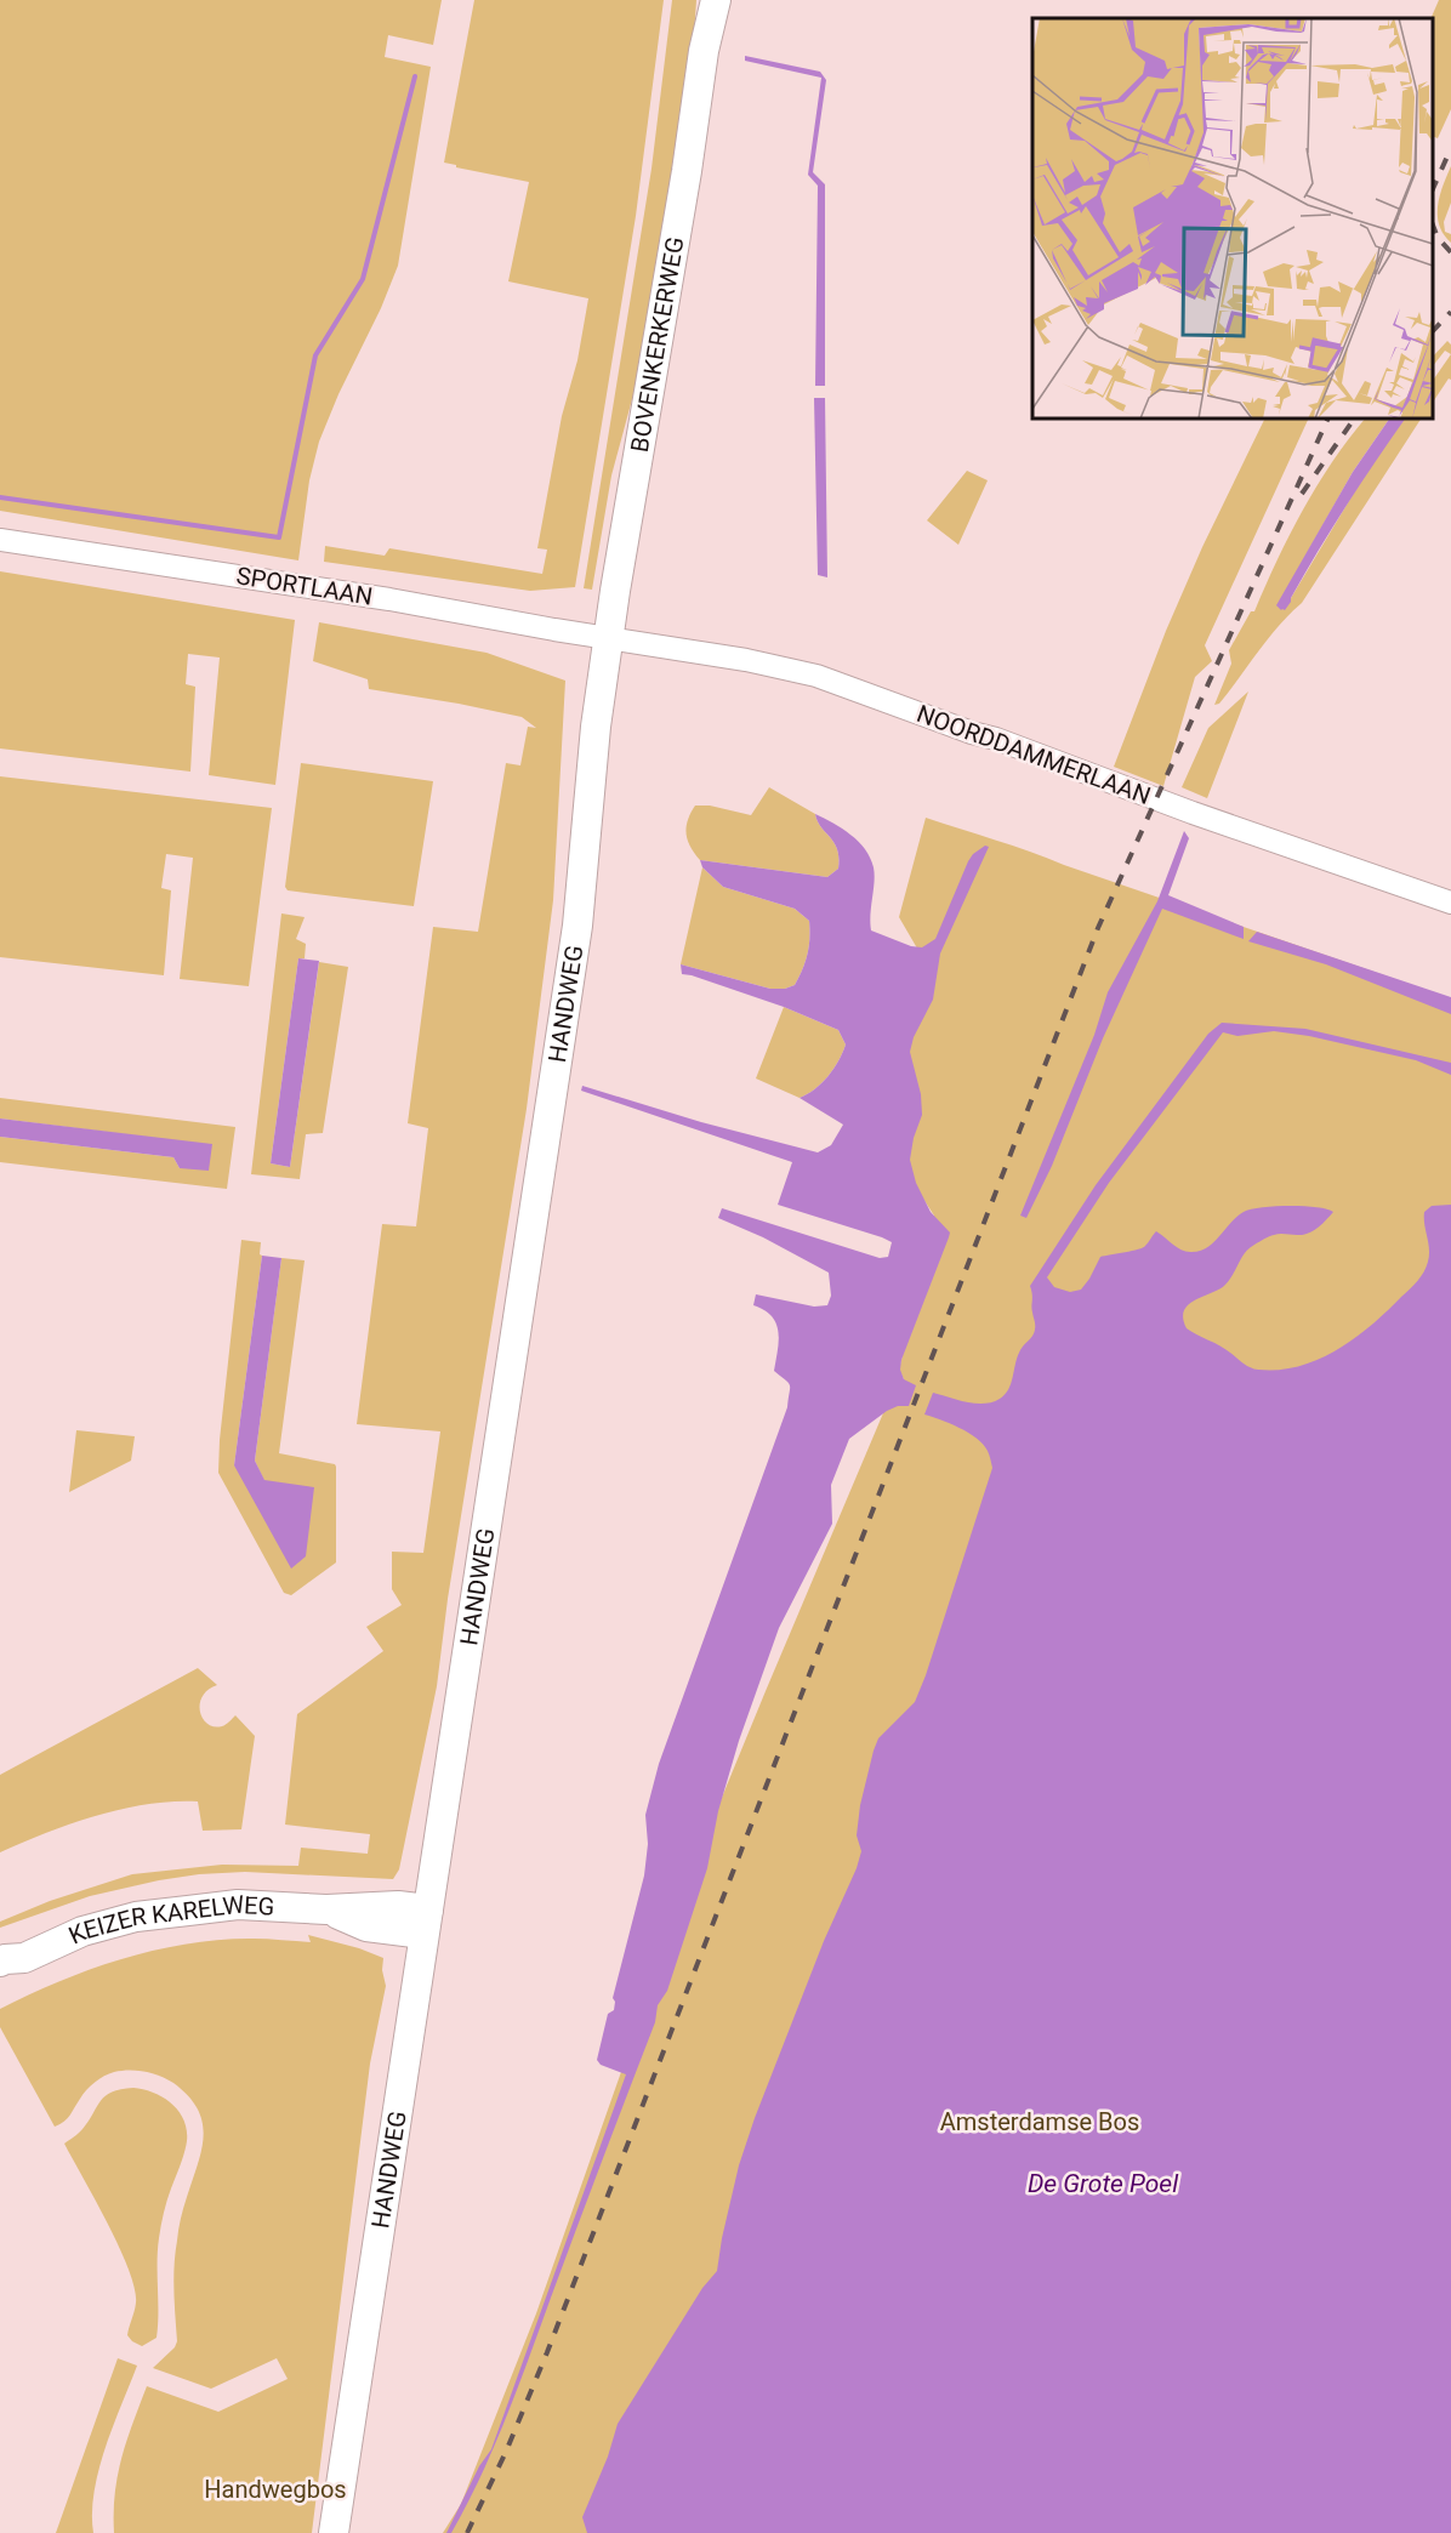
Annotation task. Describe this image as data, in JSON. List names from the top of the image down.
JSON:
{
  "streets": {
    "main road": ["BOVENKERKERWEG", "HANDWEG", "KEIZER KARELWEG"],
    "street": ["SPORTLAAN", "NOORDDAMMERLAAN"]
  },
  "crossings": [
    ["BOVENKERKERWEG", "SPORTLAAN"],
    ["BOVENKERKERWEG", "NOORDDAMMERLAAN"],
    ["BOVENKERKERWEG", "HANDWEG"],
    ["SPORTLAAN", "NOORDDAMMERLAAN"],
    ["SPORTLAAN", "HANDWEG"],
    ["NOORDDAMMERLAAN", "HANDWEG"],
    ["HANDWEG", "KEIZER KARELWEG"]
  ],
  "water": ["De Grote Poel"],
  "parks": ["Amsterdamse Bos", "Handwegbos"]
}
